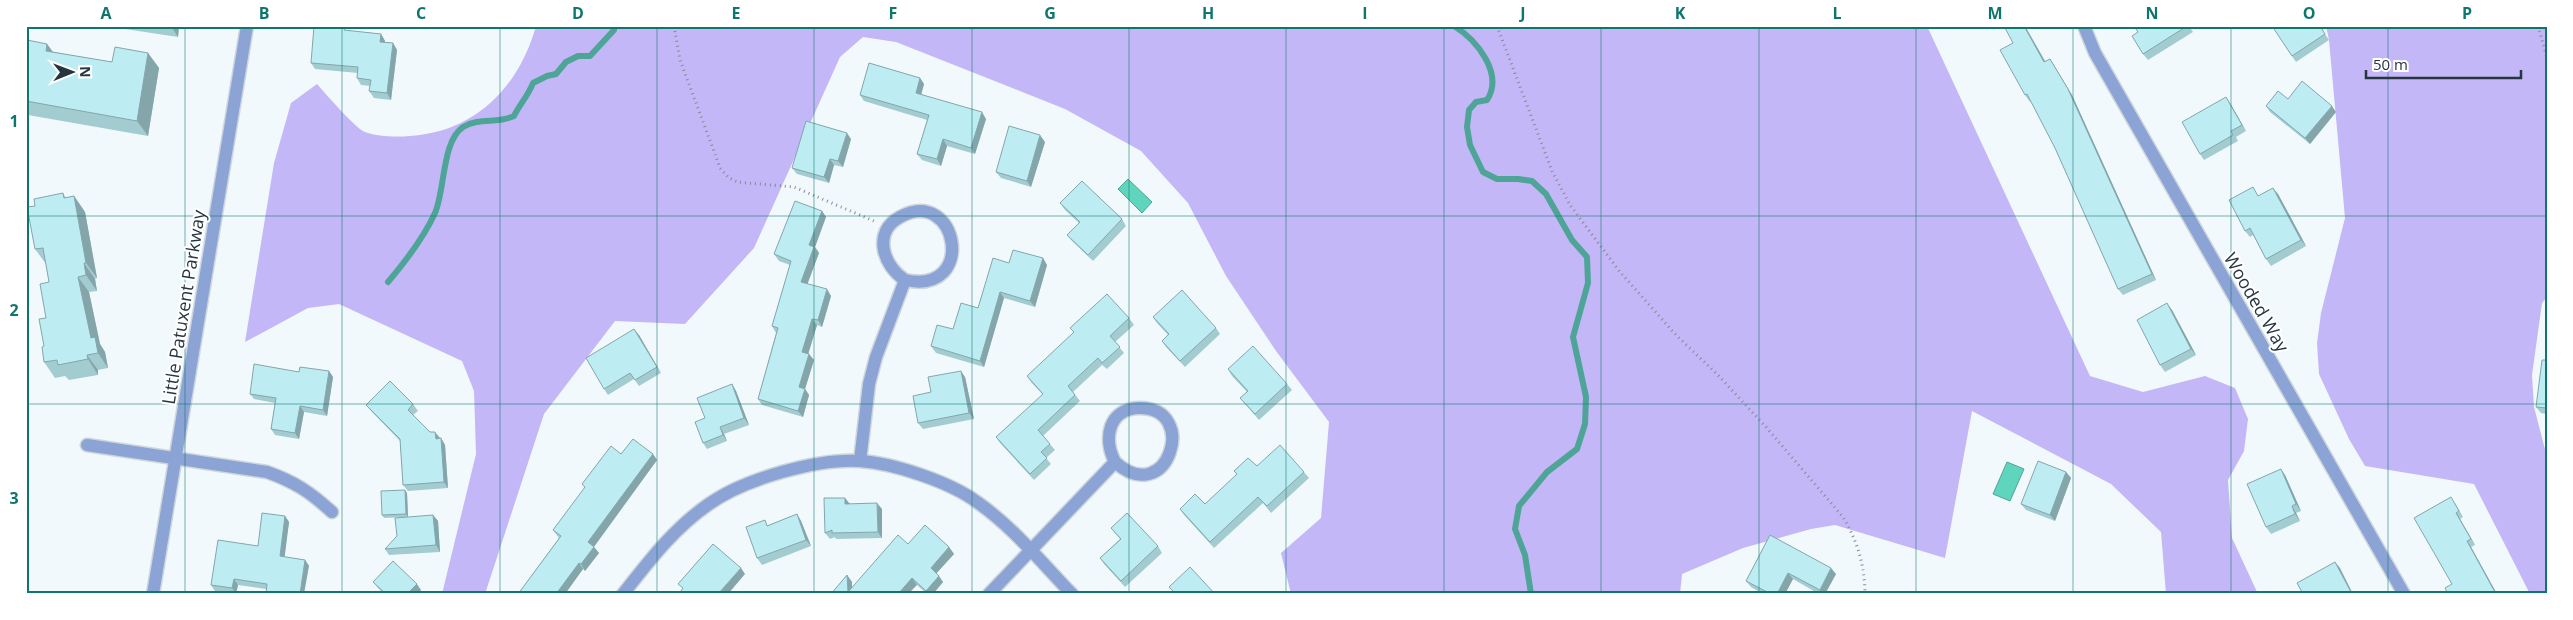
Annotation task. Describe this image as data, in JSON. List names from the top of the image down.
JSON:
{
  "streets": {
    "street": ["Wooded Way", "Little Patuxent Parkway"]
  },
  "scale_bar": "50 m",
  "north": "right",
  "grid": {
    "columns": [
      "A",
      "B",
      "C",
      "D",
      "E",
      "F",
      "G",
      "H",
      "I",
      "J",
      "K",
      "L",
      "M",
      "N",
      "O",
      "P"
    ],
    "rows": ["1", "2", "3"]
  }
}
